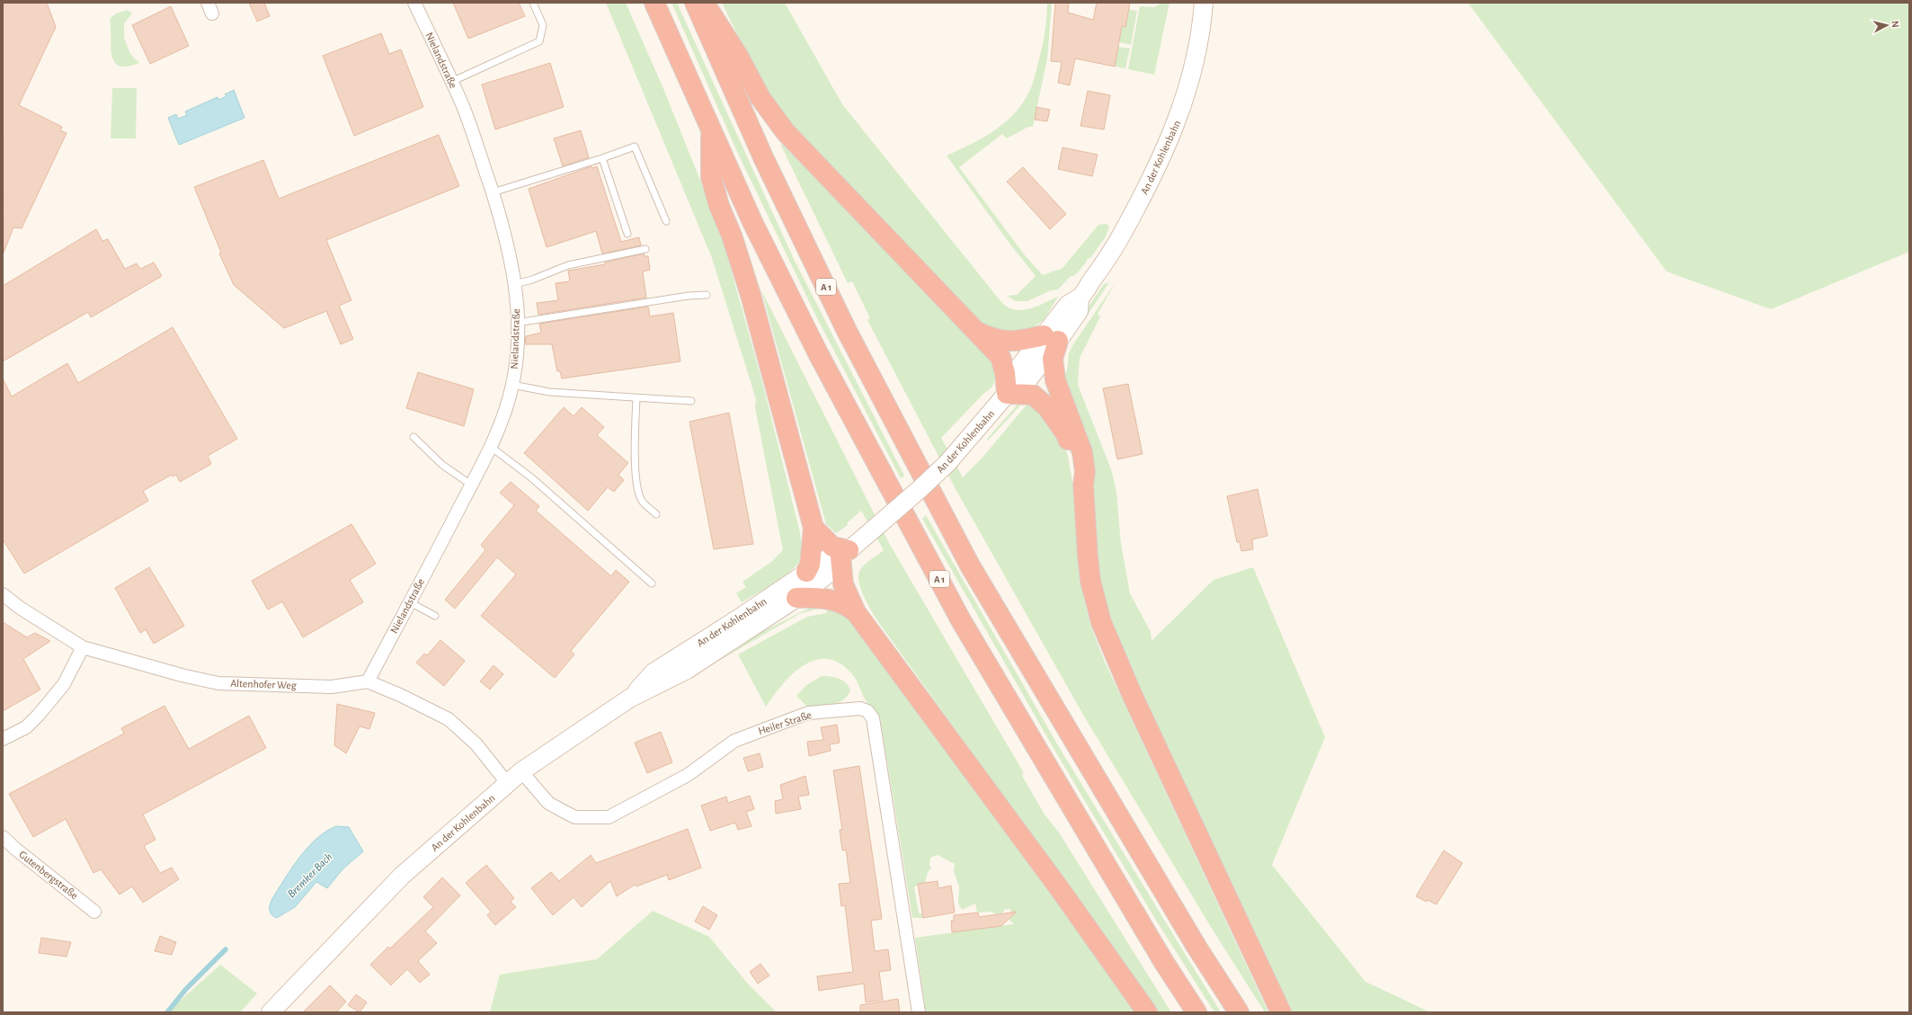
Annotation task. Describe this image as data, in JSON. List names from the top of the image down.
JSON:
{
  "streets": {
    "highway": ["A 1"],
    "main road": ["An der Kohlenbahn"],
    "street": [
      "Nielandstraße",
      "Altenhofer Weg",
      "Heiler Straße",
      "Gutenbergstraße"
    ]
  },
  "crossings": [
    ["Nielandstraße", "Altenhofer Weg"],
    ["An der Kohlenbahn", "Heiler Straße"]
  ],
  "water": ["Bremker Bach"],
  "north": "right"
}
